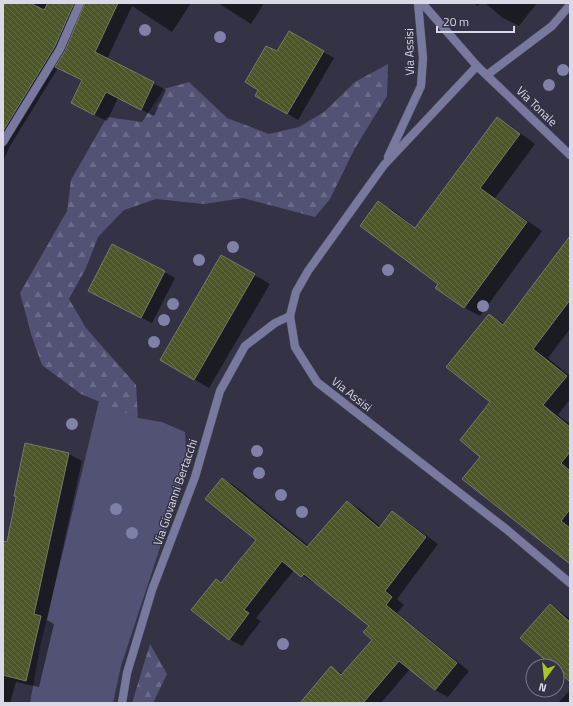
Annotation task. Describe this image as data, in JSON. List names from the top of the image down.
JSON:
{
  "streets": {
    "street": ["Via Assisi", "Via Tonale", "Via Giovanni Bertacchi"]
  },
  "crossings": [
    ["Via Assisi", "Via Tonale"],
    ["Via Assisi", "Via Giovanni Bertacchi"]
  ],
  "scale_bar": "20 m",
  "north": "bottom"
}
